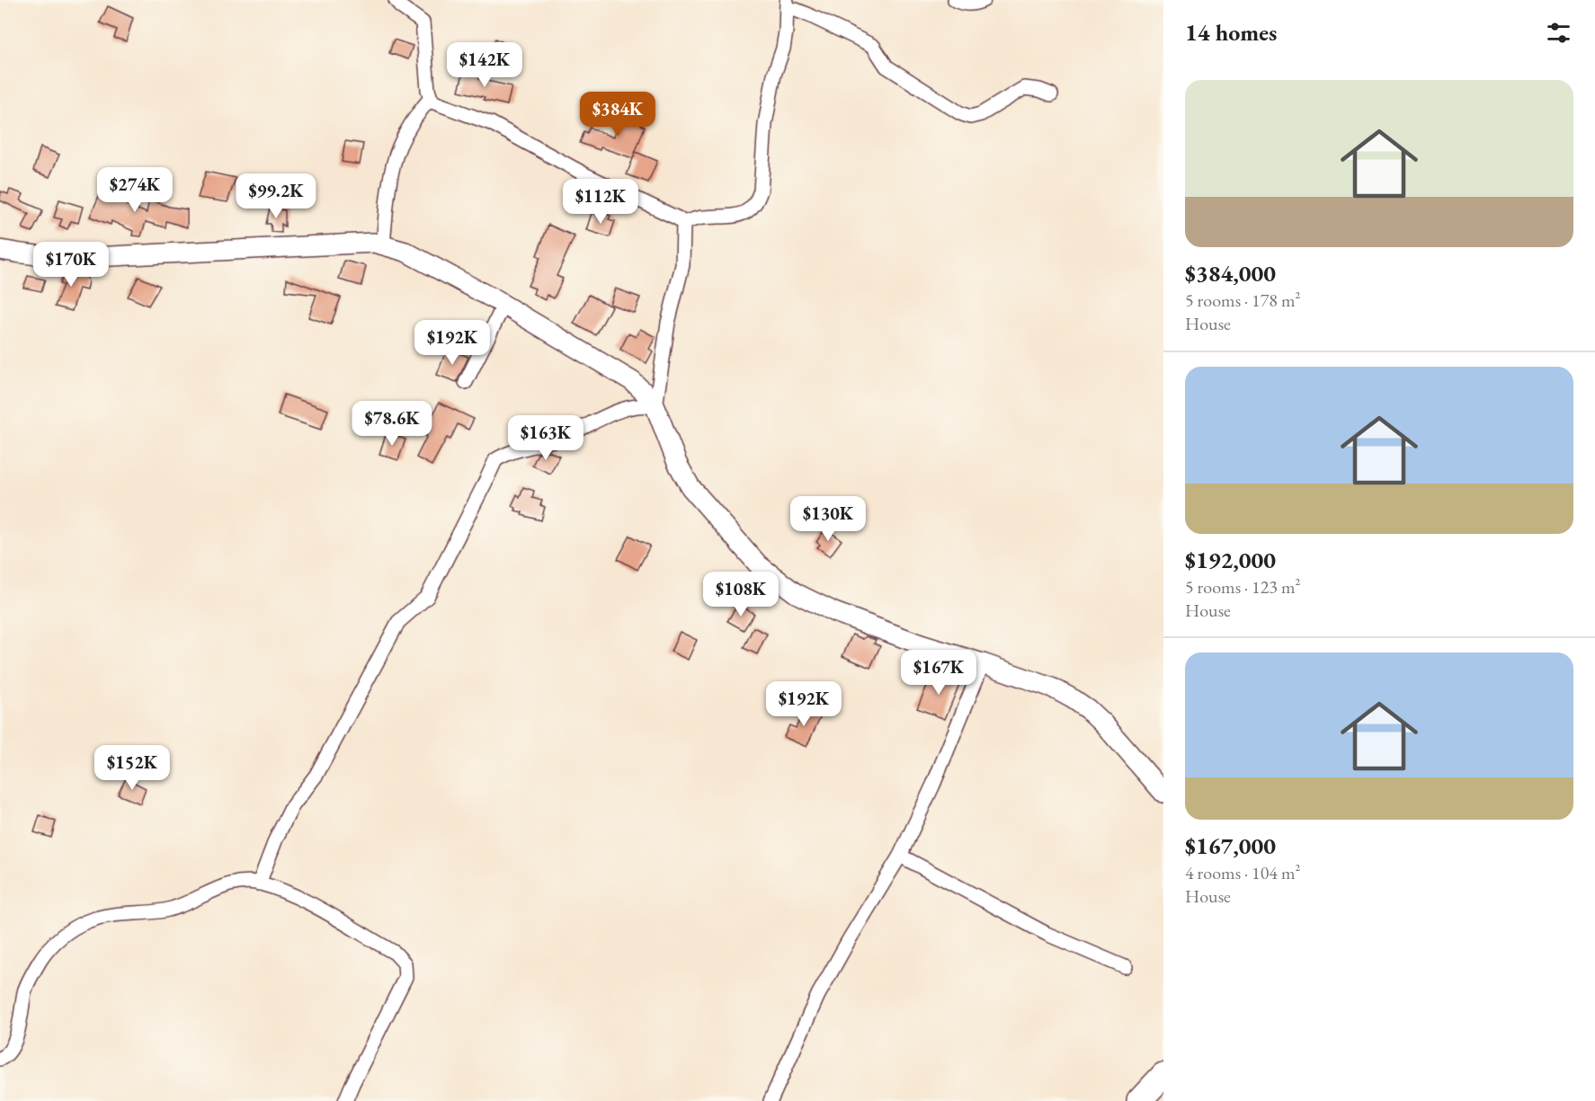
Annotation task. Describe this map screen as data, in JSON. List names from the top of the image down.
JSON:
{
  "page": {
    "heading": "14 homes",
    "price": [
      "$142K",
      "$384K",
      "$274K",
      "$99.2K",
      "$112K",
      "$170K",
      "$192K",
      "$78.6K",
      "$163K",
      "$130K",
      "$108K",
      "$167K",
      "$192K",
      "$152K"
    ],
    "list": [
      {
        "name": "$384,000",
        "note": "5 rooms · 178 m² · House"
      },
      {
        "name": "$192,000",
        "note": "5 rooms · 123 m² · House"
      },
      {
        "name": "$167,000",
        "note": "4 rooms · 104 m² · House"
      }
    ]
  }
}
